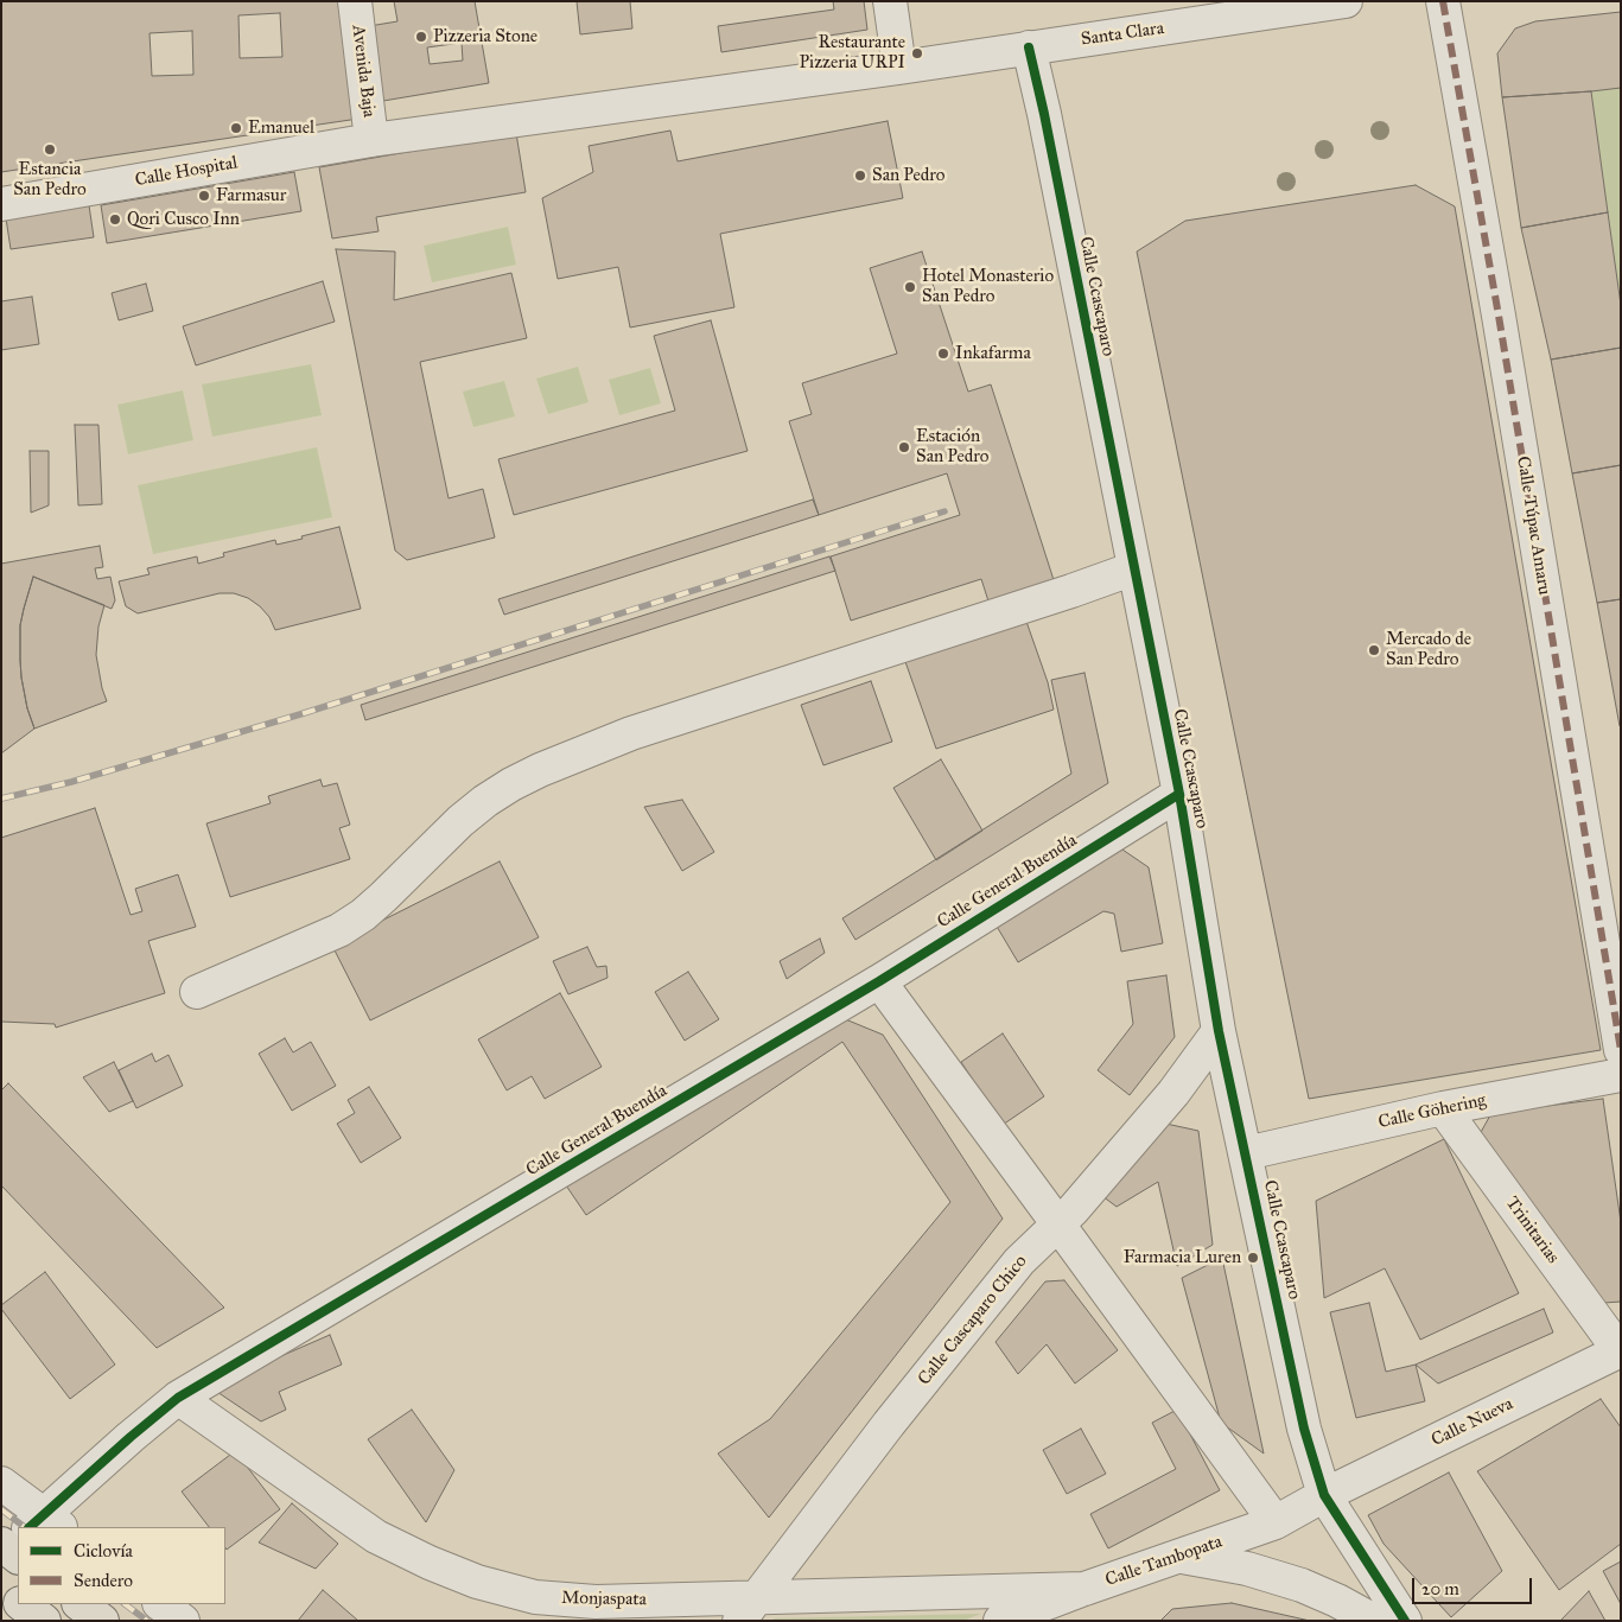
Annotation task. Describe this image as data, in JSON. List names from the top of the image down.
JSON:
{
  "streets": {
    "street": [
      "Santa Clara",
      "Avenida Baja",
      "Calle Hospital",
      "Calle Ccascaparo",
      "Calle Túpac Amaru",
      "Calle General Buendía",
      "Calle Göhering",
      "Trinitarias",
      "Calle Cascaparo Chico",
      "Calle Nueva",
      "Calle Tambopata",
      "Monjaspata"
    ]
  },
  "crossings": [
    ["Santa Clara", "Calle Ccascaparo"],
    ["Avenida Baja", "Calle Hospital"],
    ["Calle Ccascaparo", "Calle General Buendía"],
    ["Calle Ccascaparo", "Calle Göhering"],
    ["Calle Ccascaparo", "Calle Cascaparo Chico"],
    ["Calle Ccascaparo", "Calle Nueva"],
    ["Calle Ccascaparo", "Calle Tambopata"],
    ["Calle General Buendía", "Monjaspata"],
    ["Calle Göhering", "Trinitarias"],
    ["Trinitarias", "Calle Nueva"],
    ["Calle Cascaparo Chico", "Monjaspata"],
    ["Calle Nueva", "Calle Tambopata"],
    ["Calle Tambopata", "Monjaspata"]
  ],
  "places": [
    "Pizzeria Stone",
    "Restaurante Pizzeria URPI",
    "Emanuel",
    "Estancia San Pedro",
    "San Pedro",
    "Farmasur",
    "Qori Cusco Inn",
    "Hotel Monasterio San Pedro",
    "Inkafarma",
    "Estación San Pedro",
    "Mercado de San Pedro",
    "Farmacia Luren"
  ],
  "legend": ["Ciclovía", "Sendero"],
  "scale_bar": "20 m"
}
